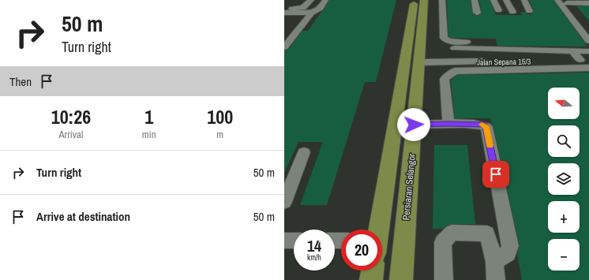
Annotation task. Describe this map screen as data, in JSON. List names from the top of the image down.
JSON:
{
  "streets": {
    "main road": ["Persiaran Selangor"],
    "street": ["Jalan Sepana 15/3"]
  },
  "crossings": [
    ["Jalan Sepana 15/3", "Persiaran Selangor"]
  ],
  "north": "left",
  "page": {
    "turn": ["50 m", "Turn right"],
    "then": "Then",
    "map_buttons": ["+", "−"],
    "eta": [
      "10:26",
      "Arrival",
      "1",
      "min",
      "100",
      "m"
    ],
    "list": [
      {
        "name": "Turn right",
        "value": "50 m"
      },
      {
        "name": "Arrive at destination",
        "value": "50 m"
      }
    ],
    "speed": "14 km/h",
    "limit": "20"
  }
}
